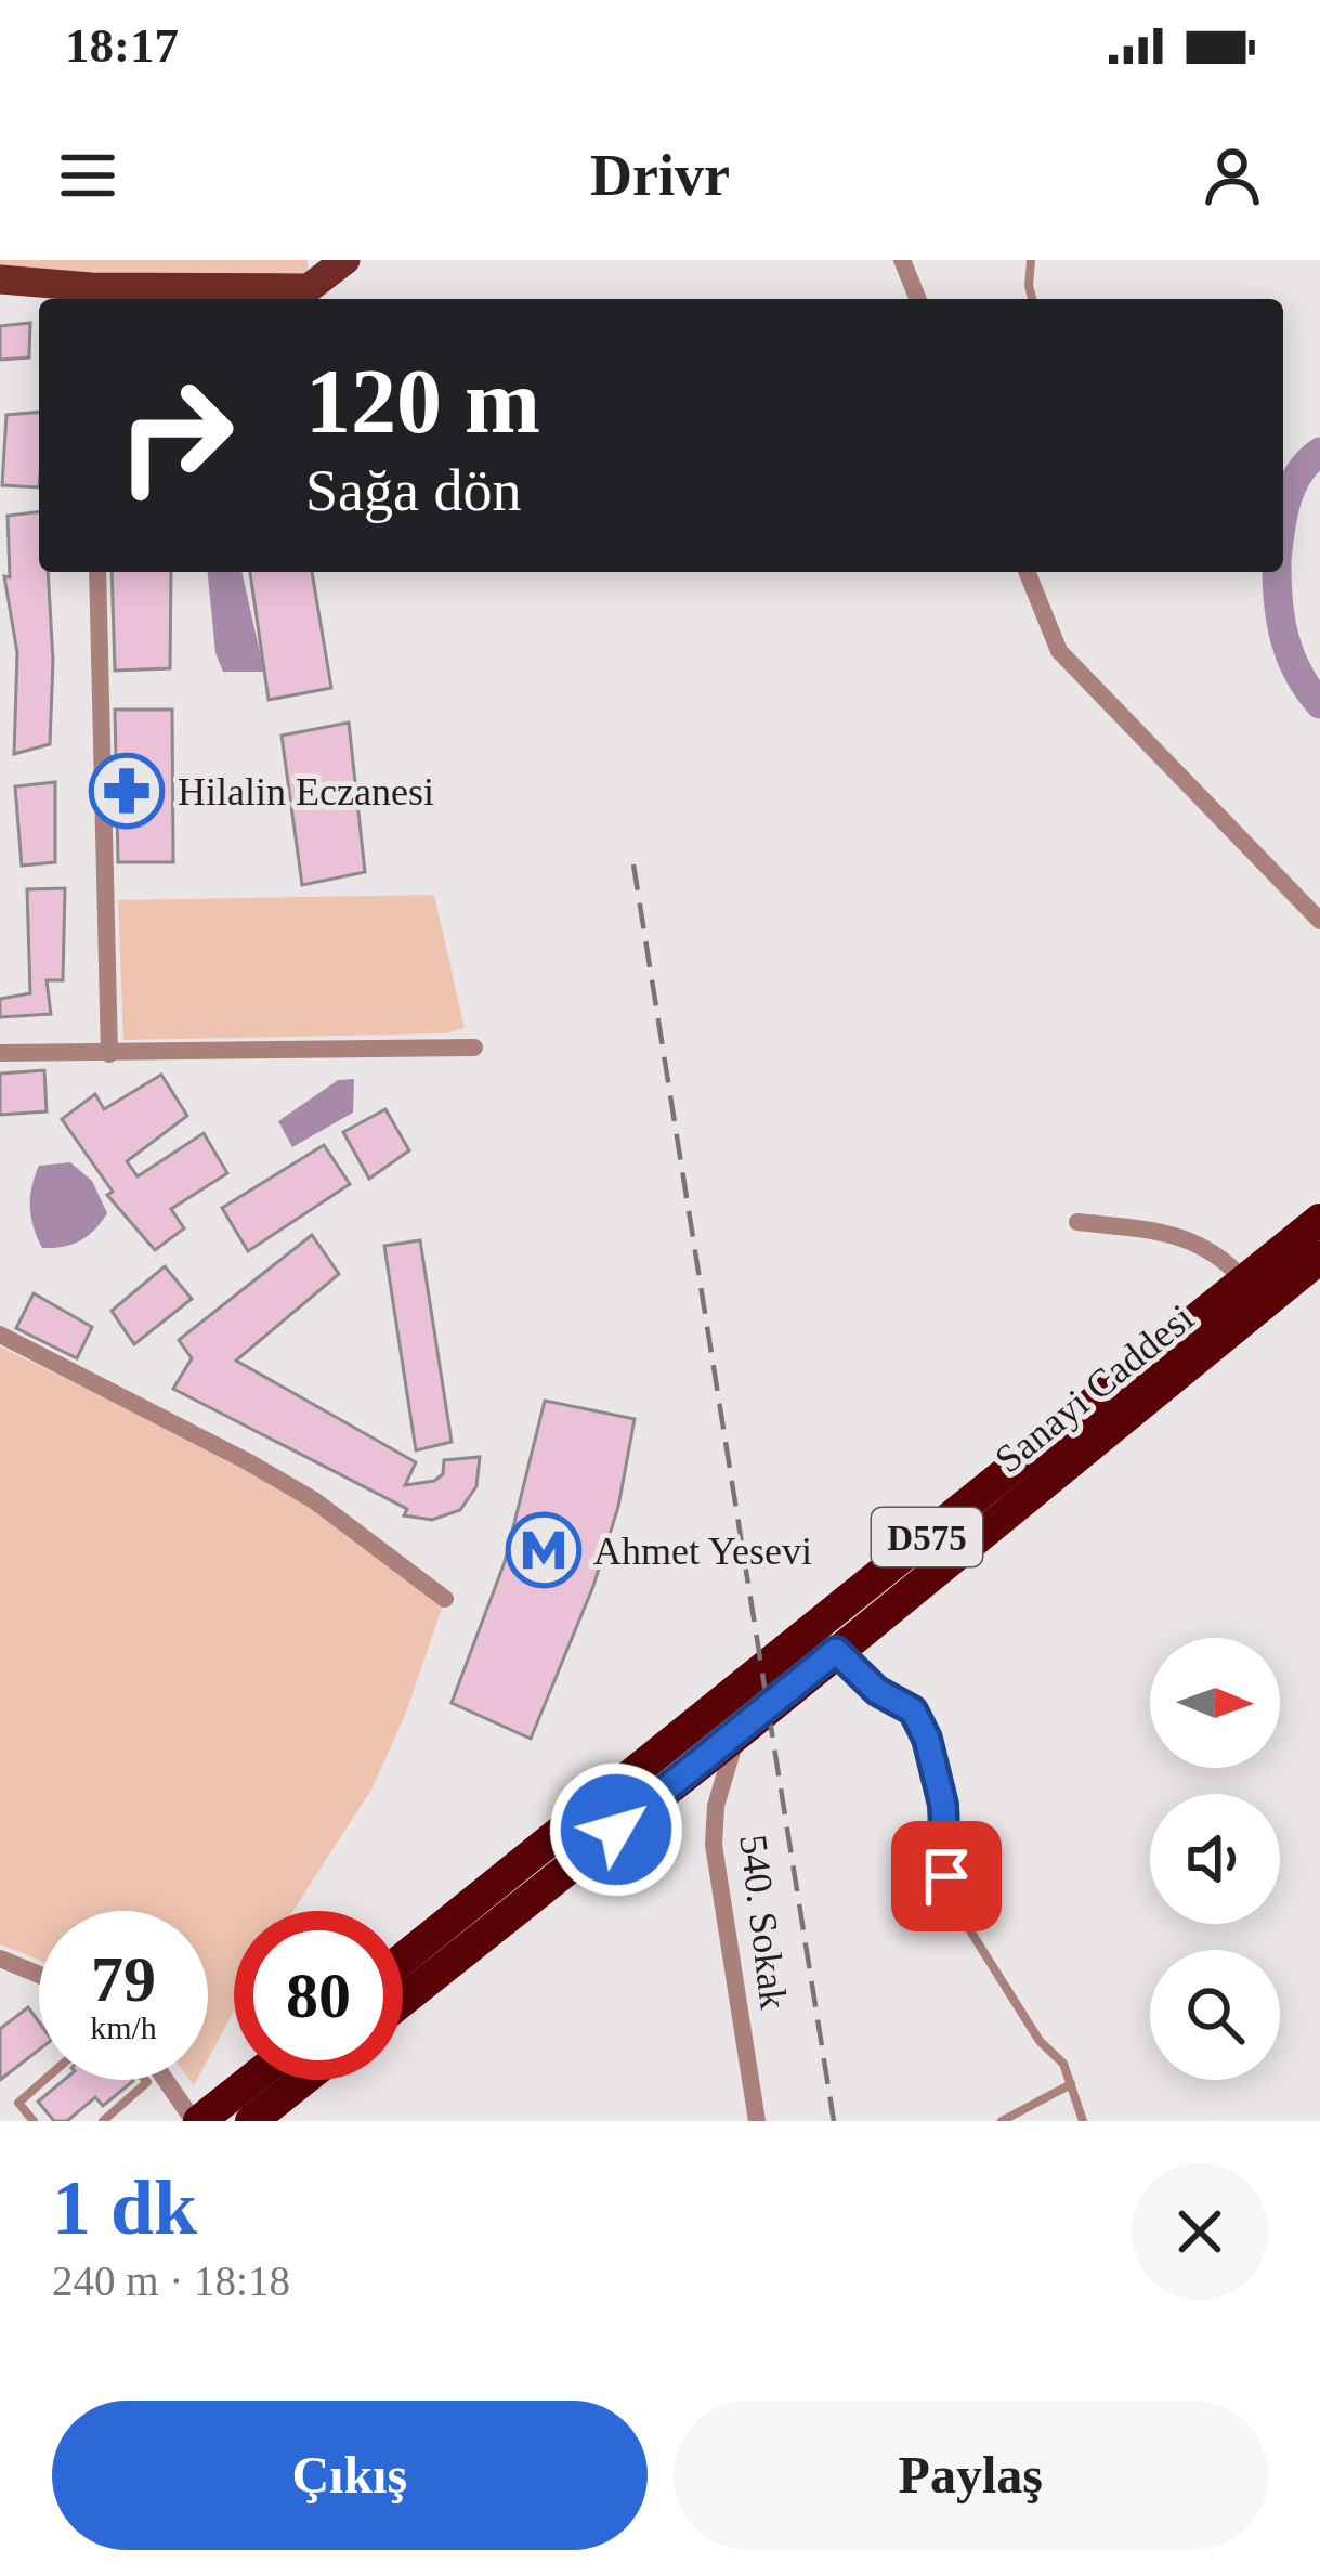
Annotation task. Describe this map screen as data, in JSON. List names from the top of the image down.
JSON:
{
  "streets": {
    "highway": ["Sanayi Caddesi", "D575"],
    "street": ["540. Sokak"]
  },
  "crossings": [
    ["Sanayi Caddesi", "540. Sokak"]
  ],
  "places": {
    "pharmacy": ["Hilalin Eczanesi"],
    "metro station": ["Ahmet Yesevi"]
  },
  "north": "right",
  "page": {
    "status": "18:17",
    "header": "Drivr",
    "turn": ["120 m", "Sağa dön"],
    "speed": "79 km/h",
    "limit": "80",
    "heading": ["1 dk", "240 m · 18:18"],
    "buttons": ["Çıkış", "Paylaş"]
  }
}
